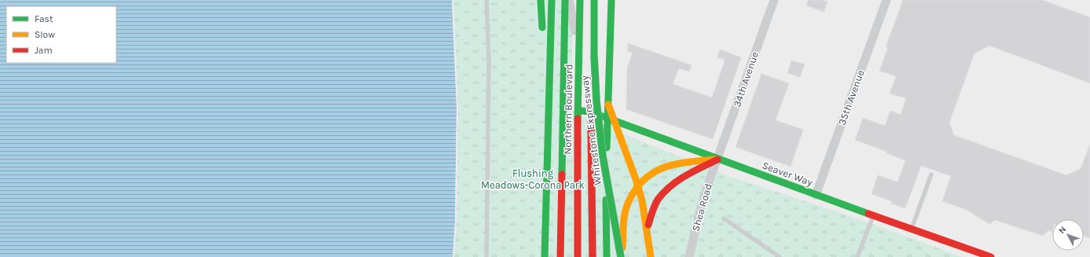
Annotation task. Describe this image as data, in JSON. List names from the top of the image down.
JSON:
{
  "streets": {
    "main road": ["Northern Boulevard", "Whitestone Expressway", "Seaver Way"],
    "street": ["34th Avenue", "35th Avenue", "Shea Road"]
  },
  "crossings": [
    ["34th Avenue", "Seaver Way"],
    ["34th Avenue", "Shea Road"],
    ["35th Avenue", "Seaver Way"],
    ["Northern Boulevard", "Seaver Way"],
    ["Seaver Way", "Shea Road"]
  ],
  "parks": ["Flushing Meadows-Corona Park"],
  "legend": ["Fast", "Slow", "Jam"],
  "north": "top left"
}
